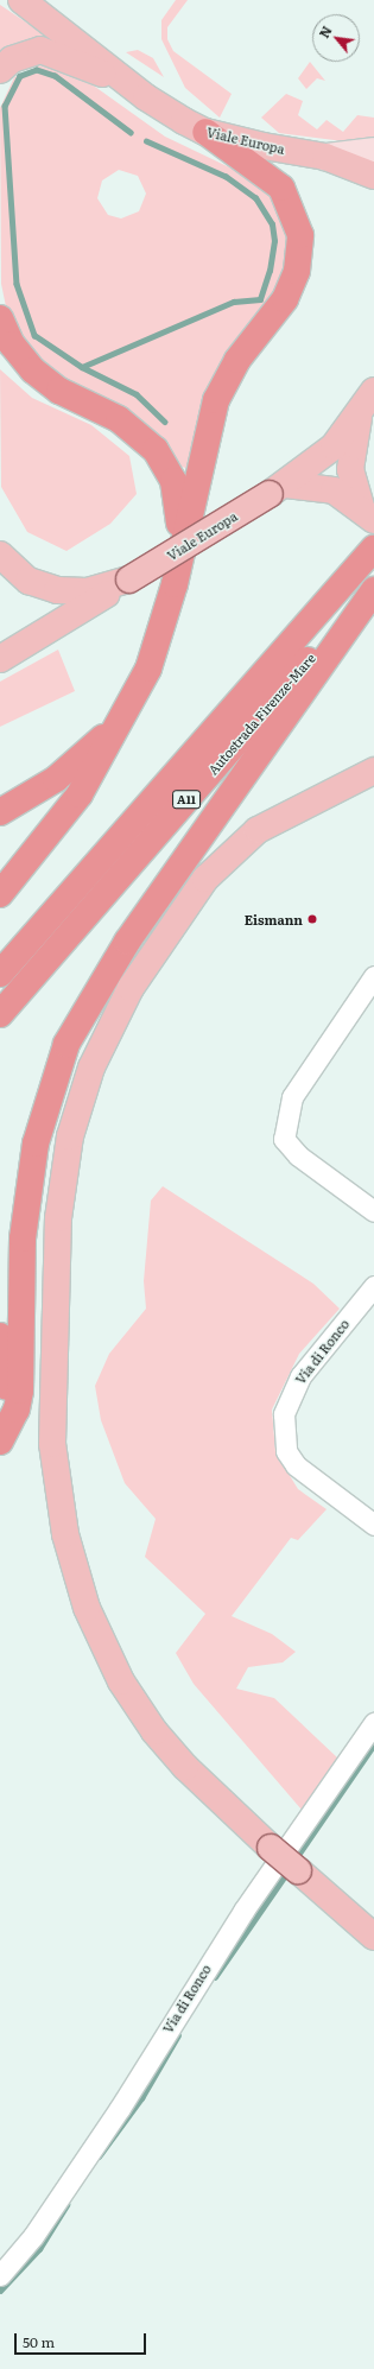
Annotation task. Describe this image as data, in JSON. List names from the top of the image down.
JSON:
{
  "streets": {
    "highway": ["Autostrada Firenze-Mare", "A11"],
    "main road": ["Viale Europa"],
    "street": ["Via di Ronco"]
  },
  "places": ["Eismann"],
  "scale_bar": "50 m",
  "north": "top left"
}
